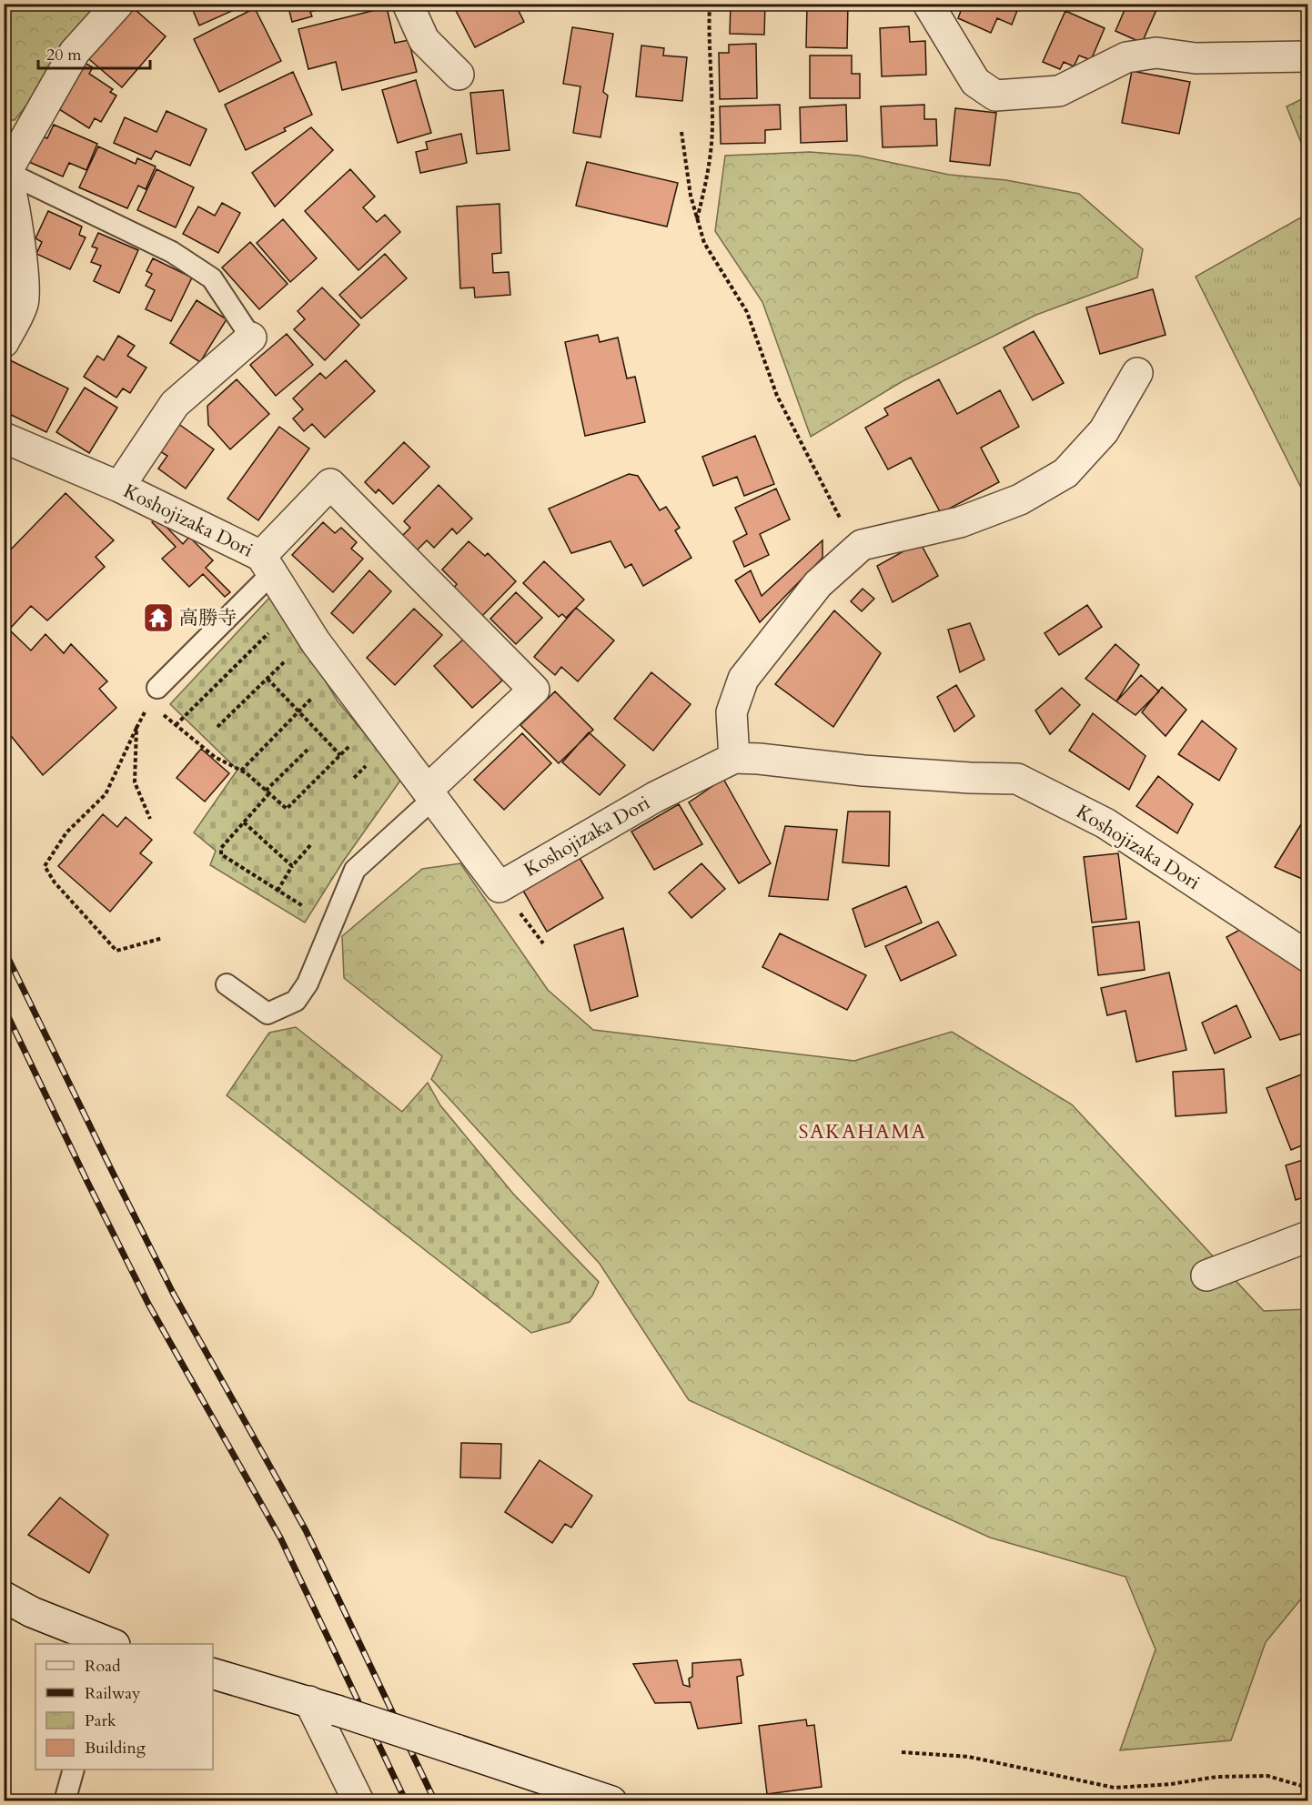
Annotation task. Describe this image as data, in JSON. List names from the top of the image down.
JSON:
{
  "streets": {
    "street": ["Koshojizaka Dori"]
  },
  "districts": ["SAKAHAMA"],
  "places": {
    "temple": ["高勝寺"]
  },
  "legend": [
    "Road",
    "Railway",
    "Park",
    "Building"
  ],
  "scale_bar": "20 m"
}
